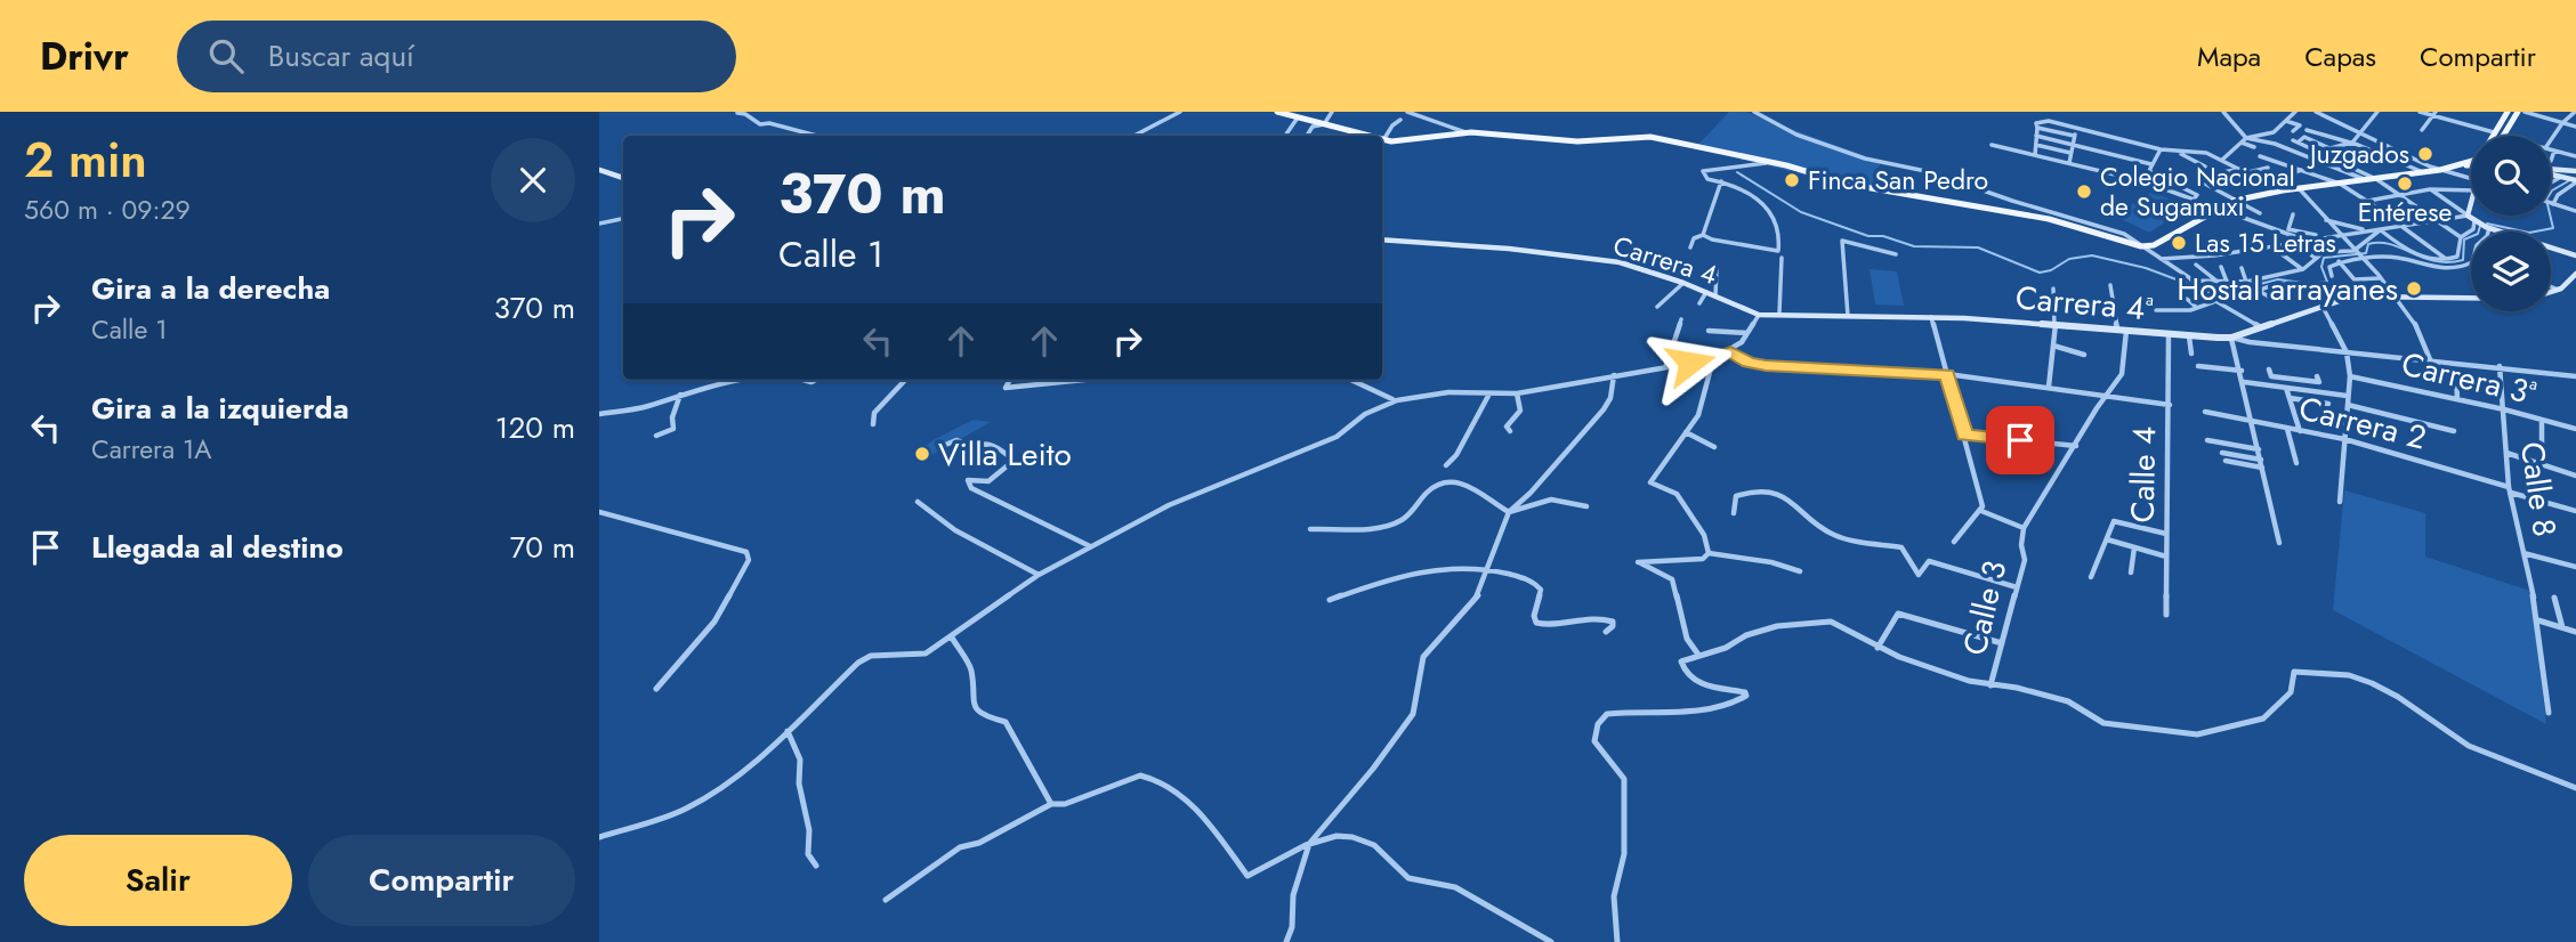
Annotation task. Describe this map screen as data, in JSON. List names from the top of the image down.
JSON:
{
  "streets": {
    "street": [
      "Carrera 4",
      "Carrera 4ª",
      "Carrera 3ª",
      "Carrera 2",
      "Calle 4",
      "Calle 8",
      "Calle 3"
    ]
  },
  "crossings": [
    ["Carrera 4", "Carrera 4ª"],
    ["Carrera 4ª", "Calle 4"],
    ["Carrera 4ª", "Calle 3"],
    ["Carrera 3ª", "Calle 8"],
    ["Carrera 2", "Calle 8"]
  ],
  "places": [
    "Juzgados",
    "Finca San Pedro",
    "Entérese",
    "Colegio Nacional de Sugamuxi",
    "Las 15 Letras",
    "Hostal arrayanes",
    "Villa Leito"
  ],
  "page": {
    "header": "Drivr",
    "search": "Buscar aquí",
    "nav": ["Mapa", "Capas", "Compartir"],
    "heading": ["2 min", "560 m · 09:29"],
    "turn": ["370 m", "Calle 1"],
    "list": [
      {
        "name": "Gira a la derecha",
        "note": "Calle 1",
        "value": "370 m"
      },
      {
        "name": "Gira a la izquierda",
        "note": "Carrera 1A",
        "value": "120 m"
      },
      {
        "name": "Llegada al destino",
        "value": "70 m"
      }
    ],
    "buttons": ["Salir", "Compartir"]
  }
}
